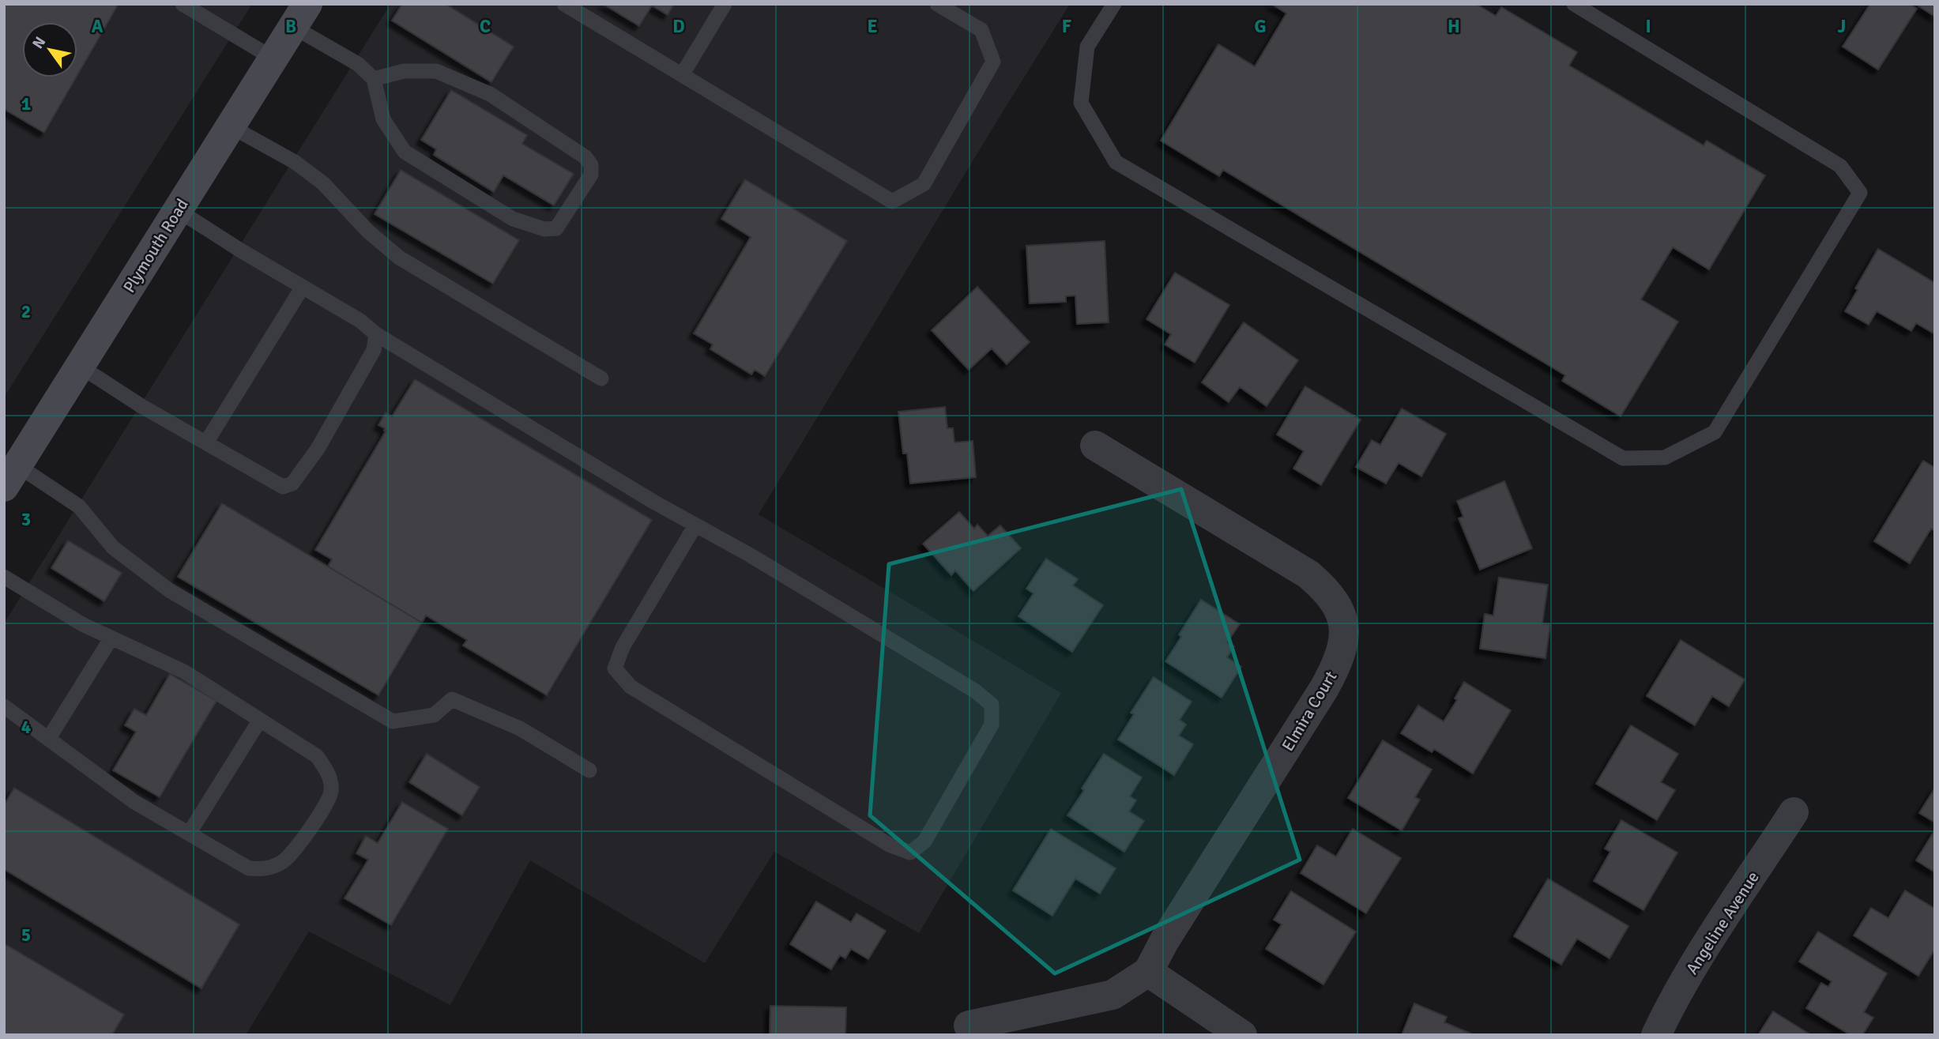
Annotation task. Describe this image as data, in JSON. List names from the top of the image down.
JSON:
{
  "streets": {
    "main road": ["Plymouth Road"],
    "street": ["Elmira Court", "Angeline Avenue"]
  },
  "north": "top left",
  "grid": {
    "columns": [
      "A",
      "B",
      "C",
      "D",
      "E",
      "F",
      "G",
      "H",
      "I",
      "J"
    ],
    "rows": [
      "1",
      "2",
      "3",
      "4",
      "5"
    ]
  }
}
